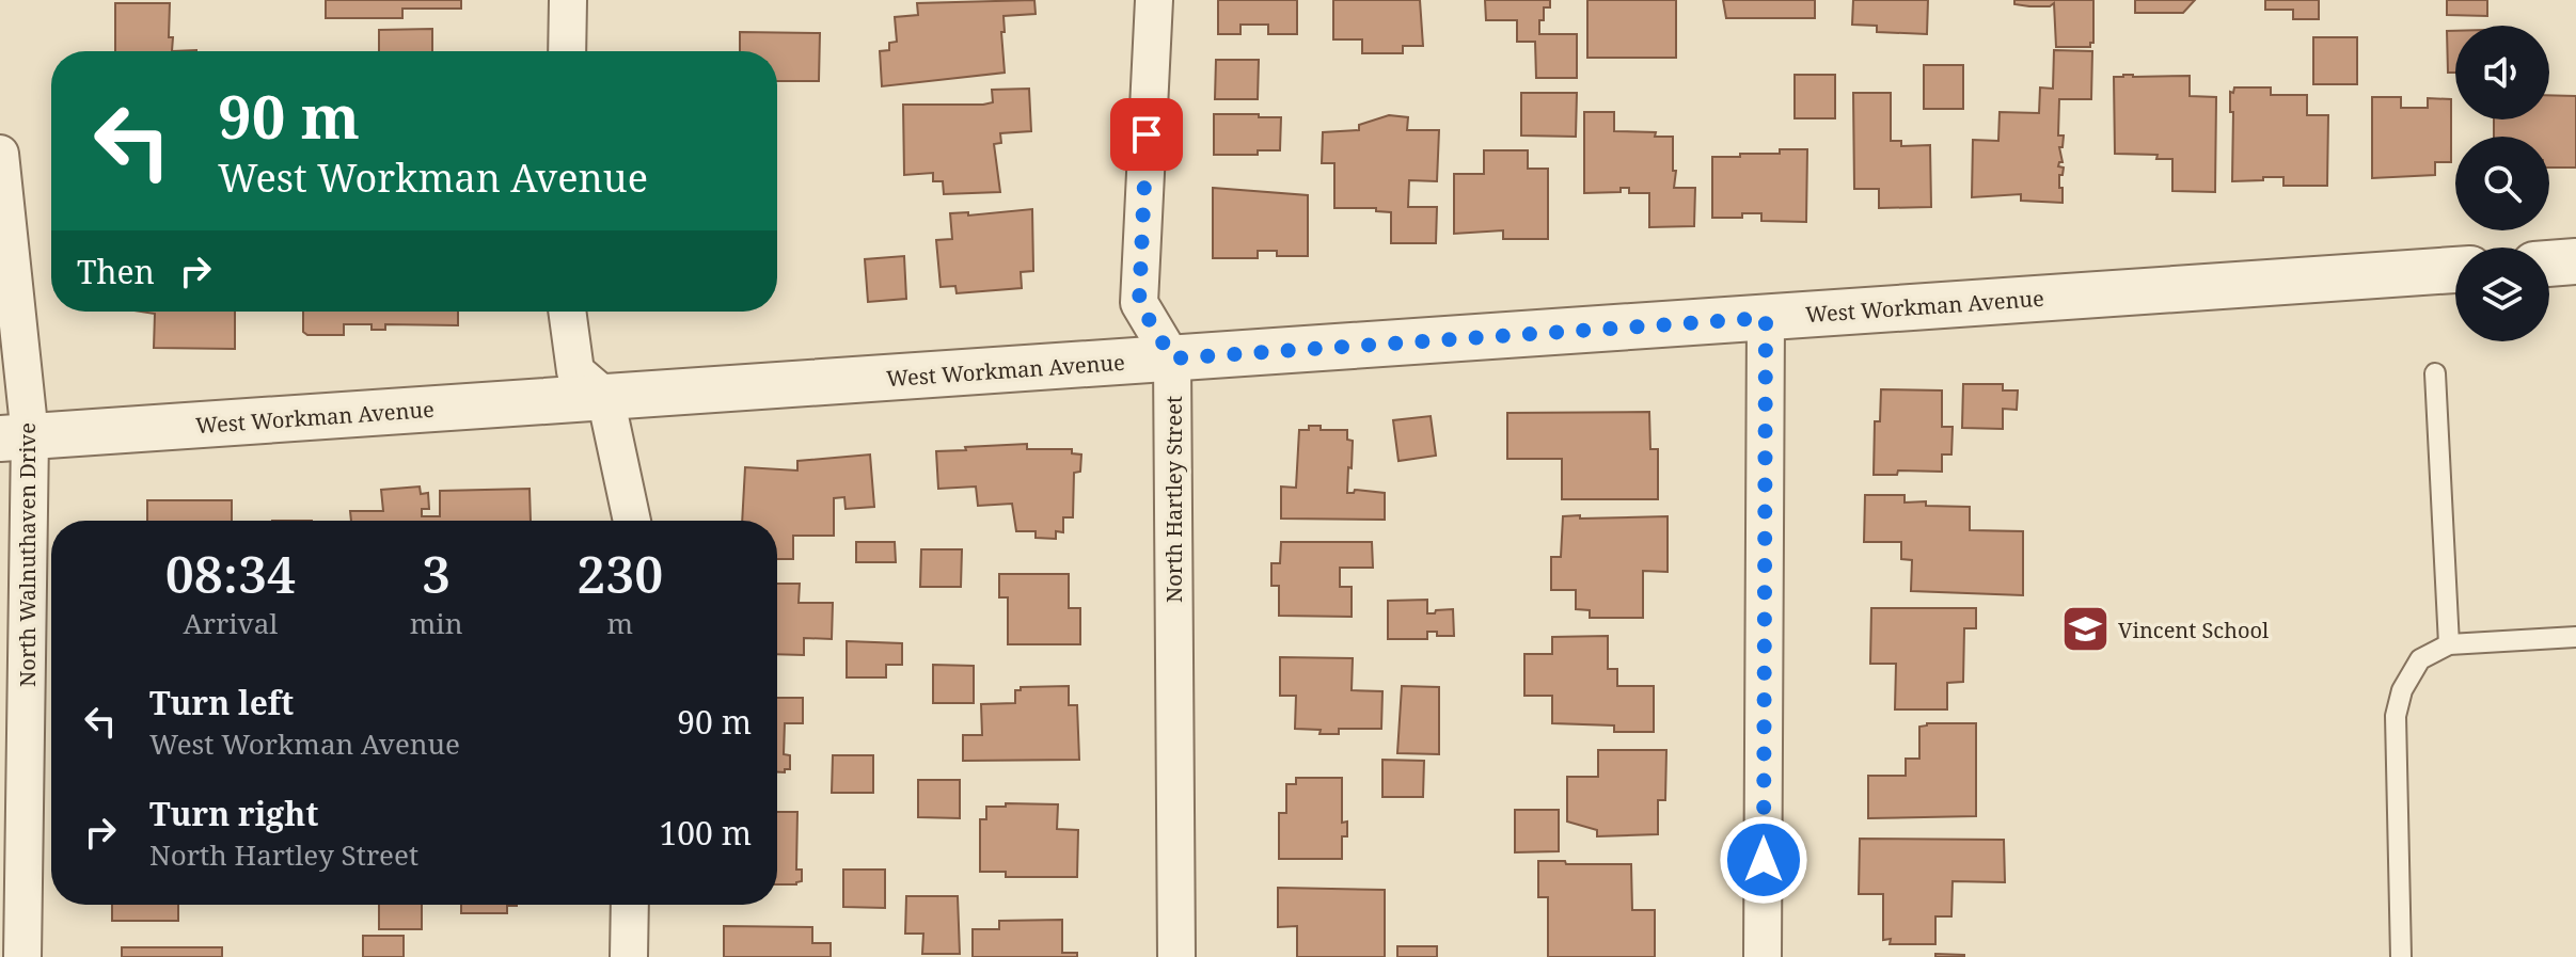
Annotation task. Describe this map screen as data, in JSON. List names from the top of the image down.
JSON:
{
  "streets": {
    "street": ["West Workman Avenue", "North Hartley Street", "North Walnuthaven Drive"]
  },
  "crossings": [
    ["West Workman Avenue", "North Hartley Street"],
    ["West Workman Avenue", "North Walnuthaven Drive"]
  ],
  "places": {
    "school or university": ["Vincent School"]
  },
  "page": {
    "turn": ["90 m", "West Workman Avenue"],
    "then": "Then",
    "eta": [
      "08:34",
      "Arrival",
      "3",
      "min",
      "230",
      "m"
    ],
    "list": [
      {
        "name": "Turn left",
        "note": "West Workman Avenue",
        "value": "90 m"
      },
      {
        "name": "Turn right",
        "note": "North Hartley Street",
        "value": "100 m"
      }
    ]
  }
}
